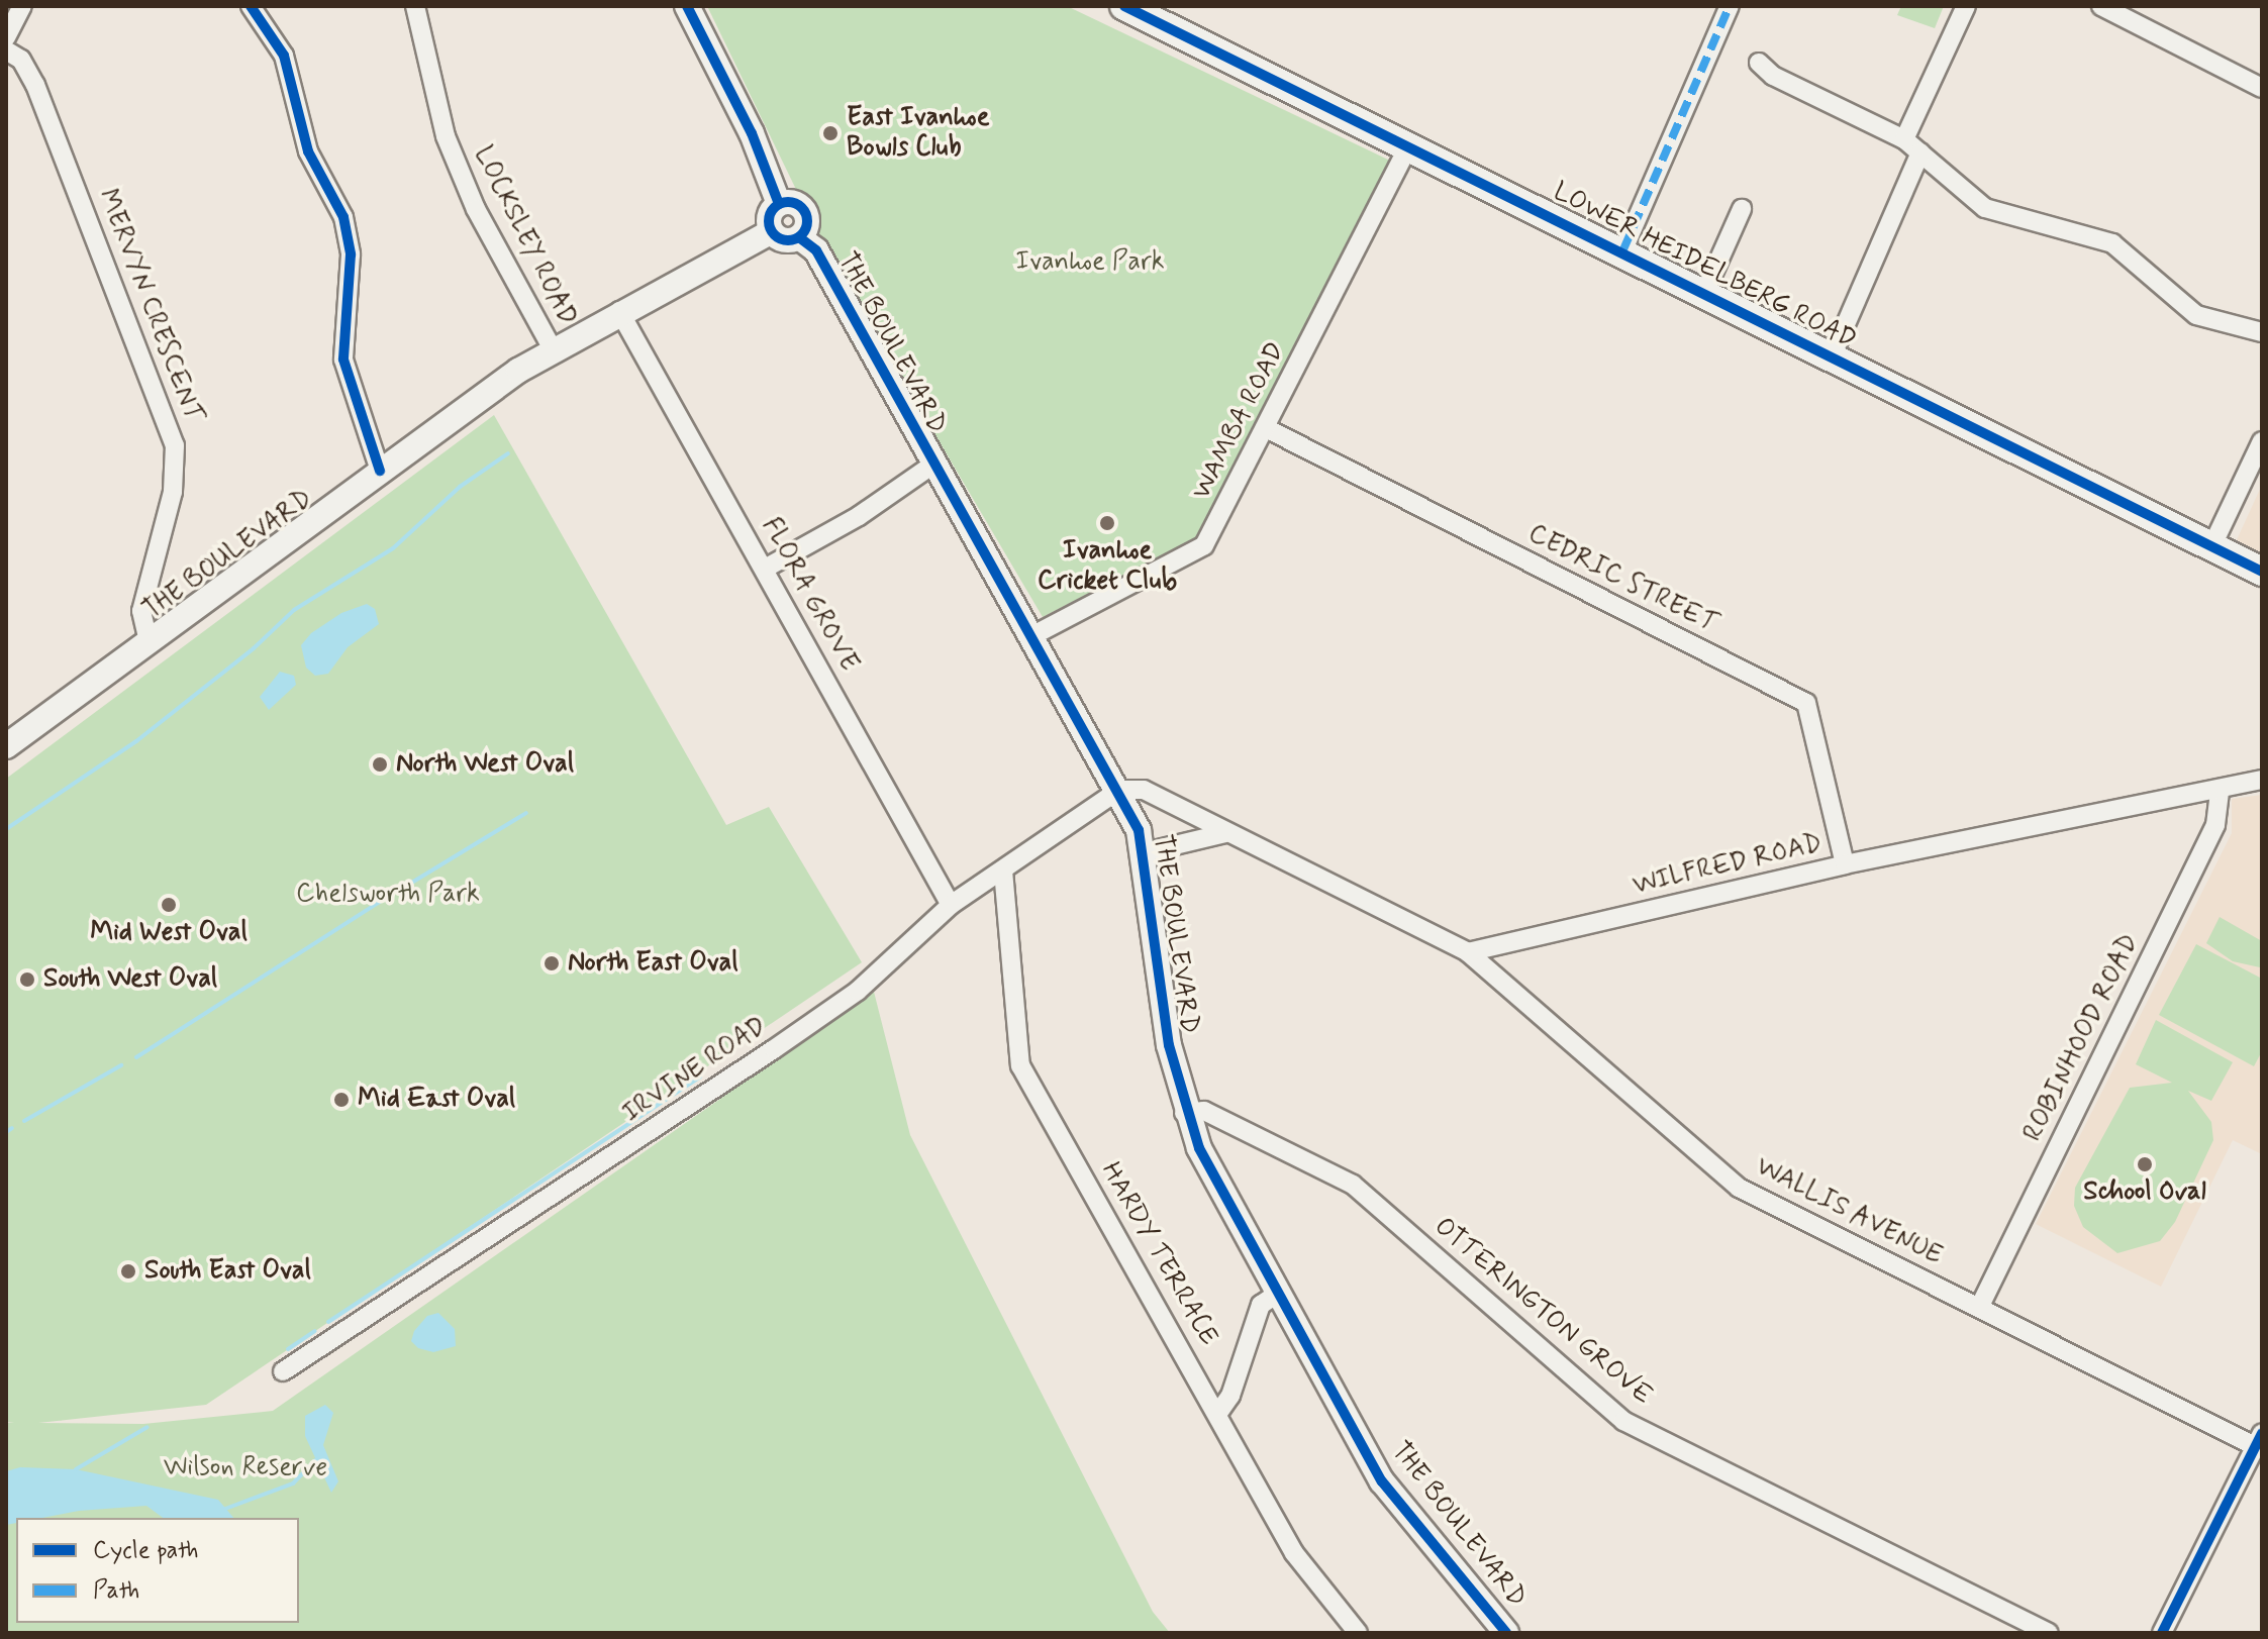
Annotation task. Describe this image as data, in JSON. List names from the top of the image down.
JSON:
{
  "streets": {
    "main road": ["LOWER HEIDELBERG ROAD"],
    "street": [
      "LOCKSLEY ROAD",
      "MERVYN CRESCENT",
      "THE BOULEVARD",
      "WAMBA ROAD",
      "CEDRIC STREET",
      "FLORA GROVE",
      "WILFRED ROAD",
      "ROBINHOOD ROAD",
      "IRVINE ROAD",
      "WALLIS AVENUE",
      "HARDY TERRACE",
      "OTTERINGTON GROVE"
    ]
  },
  "crossings": [
    ["LOCKSLEY ROAD", "THE BOULEVARD"],
    ["LOWER HEIDELBERG ROAD", "WAMBA ROAD"],
    ["MERVYN CRESCENT", "THE BOULEVARD"],
    ["THE BOULEVARD", "WAMBA ROAD"],
    ["THE BOULEVARD", "FLORA GROVE"],
    ["THE BOULEVARD", "IRVINE ROAD"],
    ["THE BOULEVARD", "OTTERINGTON GROVE"],
    ["WAMBA ROAD", "CEDRIC STREET"],
    ["CEDRIC STREET", "WILFRED ROAD"],
    ["FLORA GROVE", "IRVINE ROAD"],
    ["WILFRED ROAD", "ROBINHOOD ROAD"],
    ["WILFRED ROAD", "WALLIS AVENUE"],
    ["ROBINHOOD ROAD", "WALLIS AVENUE"],
    ["IRVINE ROAD", "HARDY TERRACE"]
  ],
  "parks": ["Ivanhoe Park", "Chelsworth Park", "Wilson Reserve"],
  "places": [
    "East Ivanhoe Bowls Club",
    "Ivanhoe Cricket Club",
    "North West Oval",
    "Mid West Oval",
    "North East Oval",
    "South West Oval",
    "Mid East Oval",
    "School Oval",
    "South East Oval"
  ],
  "legend": ["Cycle path", "Path"]
}
